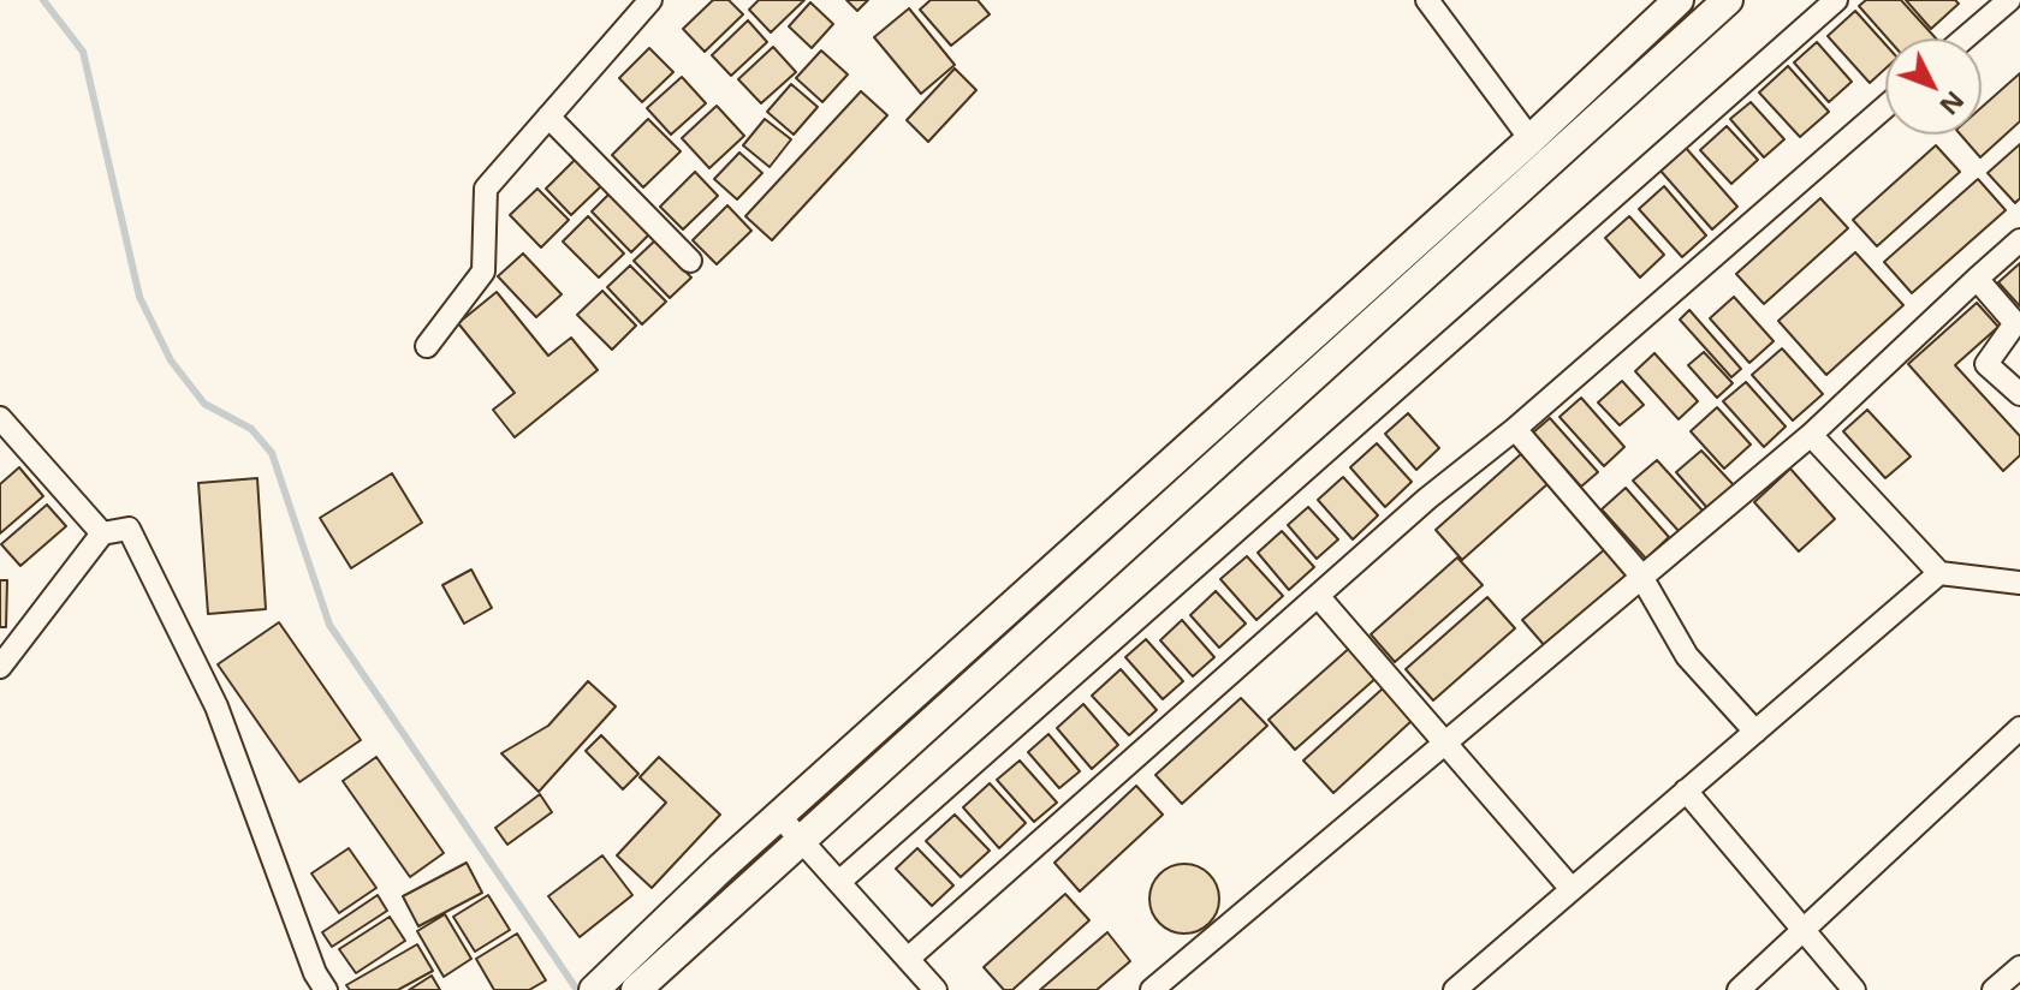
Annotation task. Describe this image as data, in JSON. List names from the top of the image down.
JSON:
{
  "north": "bottom right"
}
